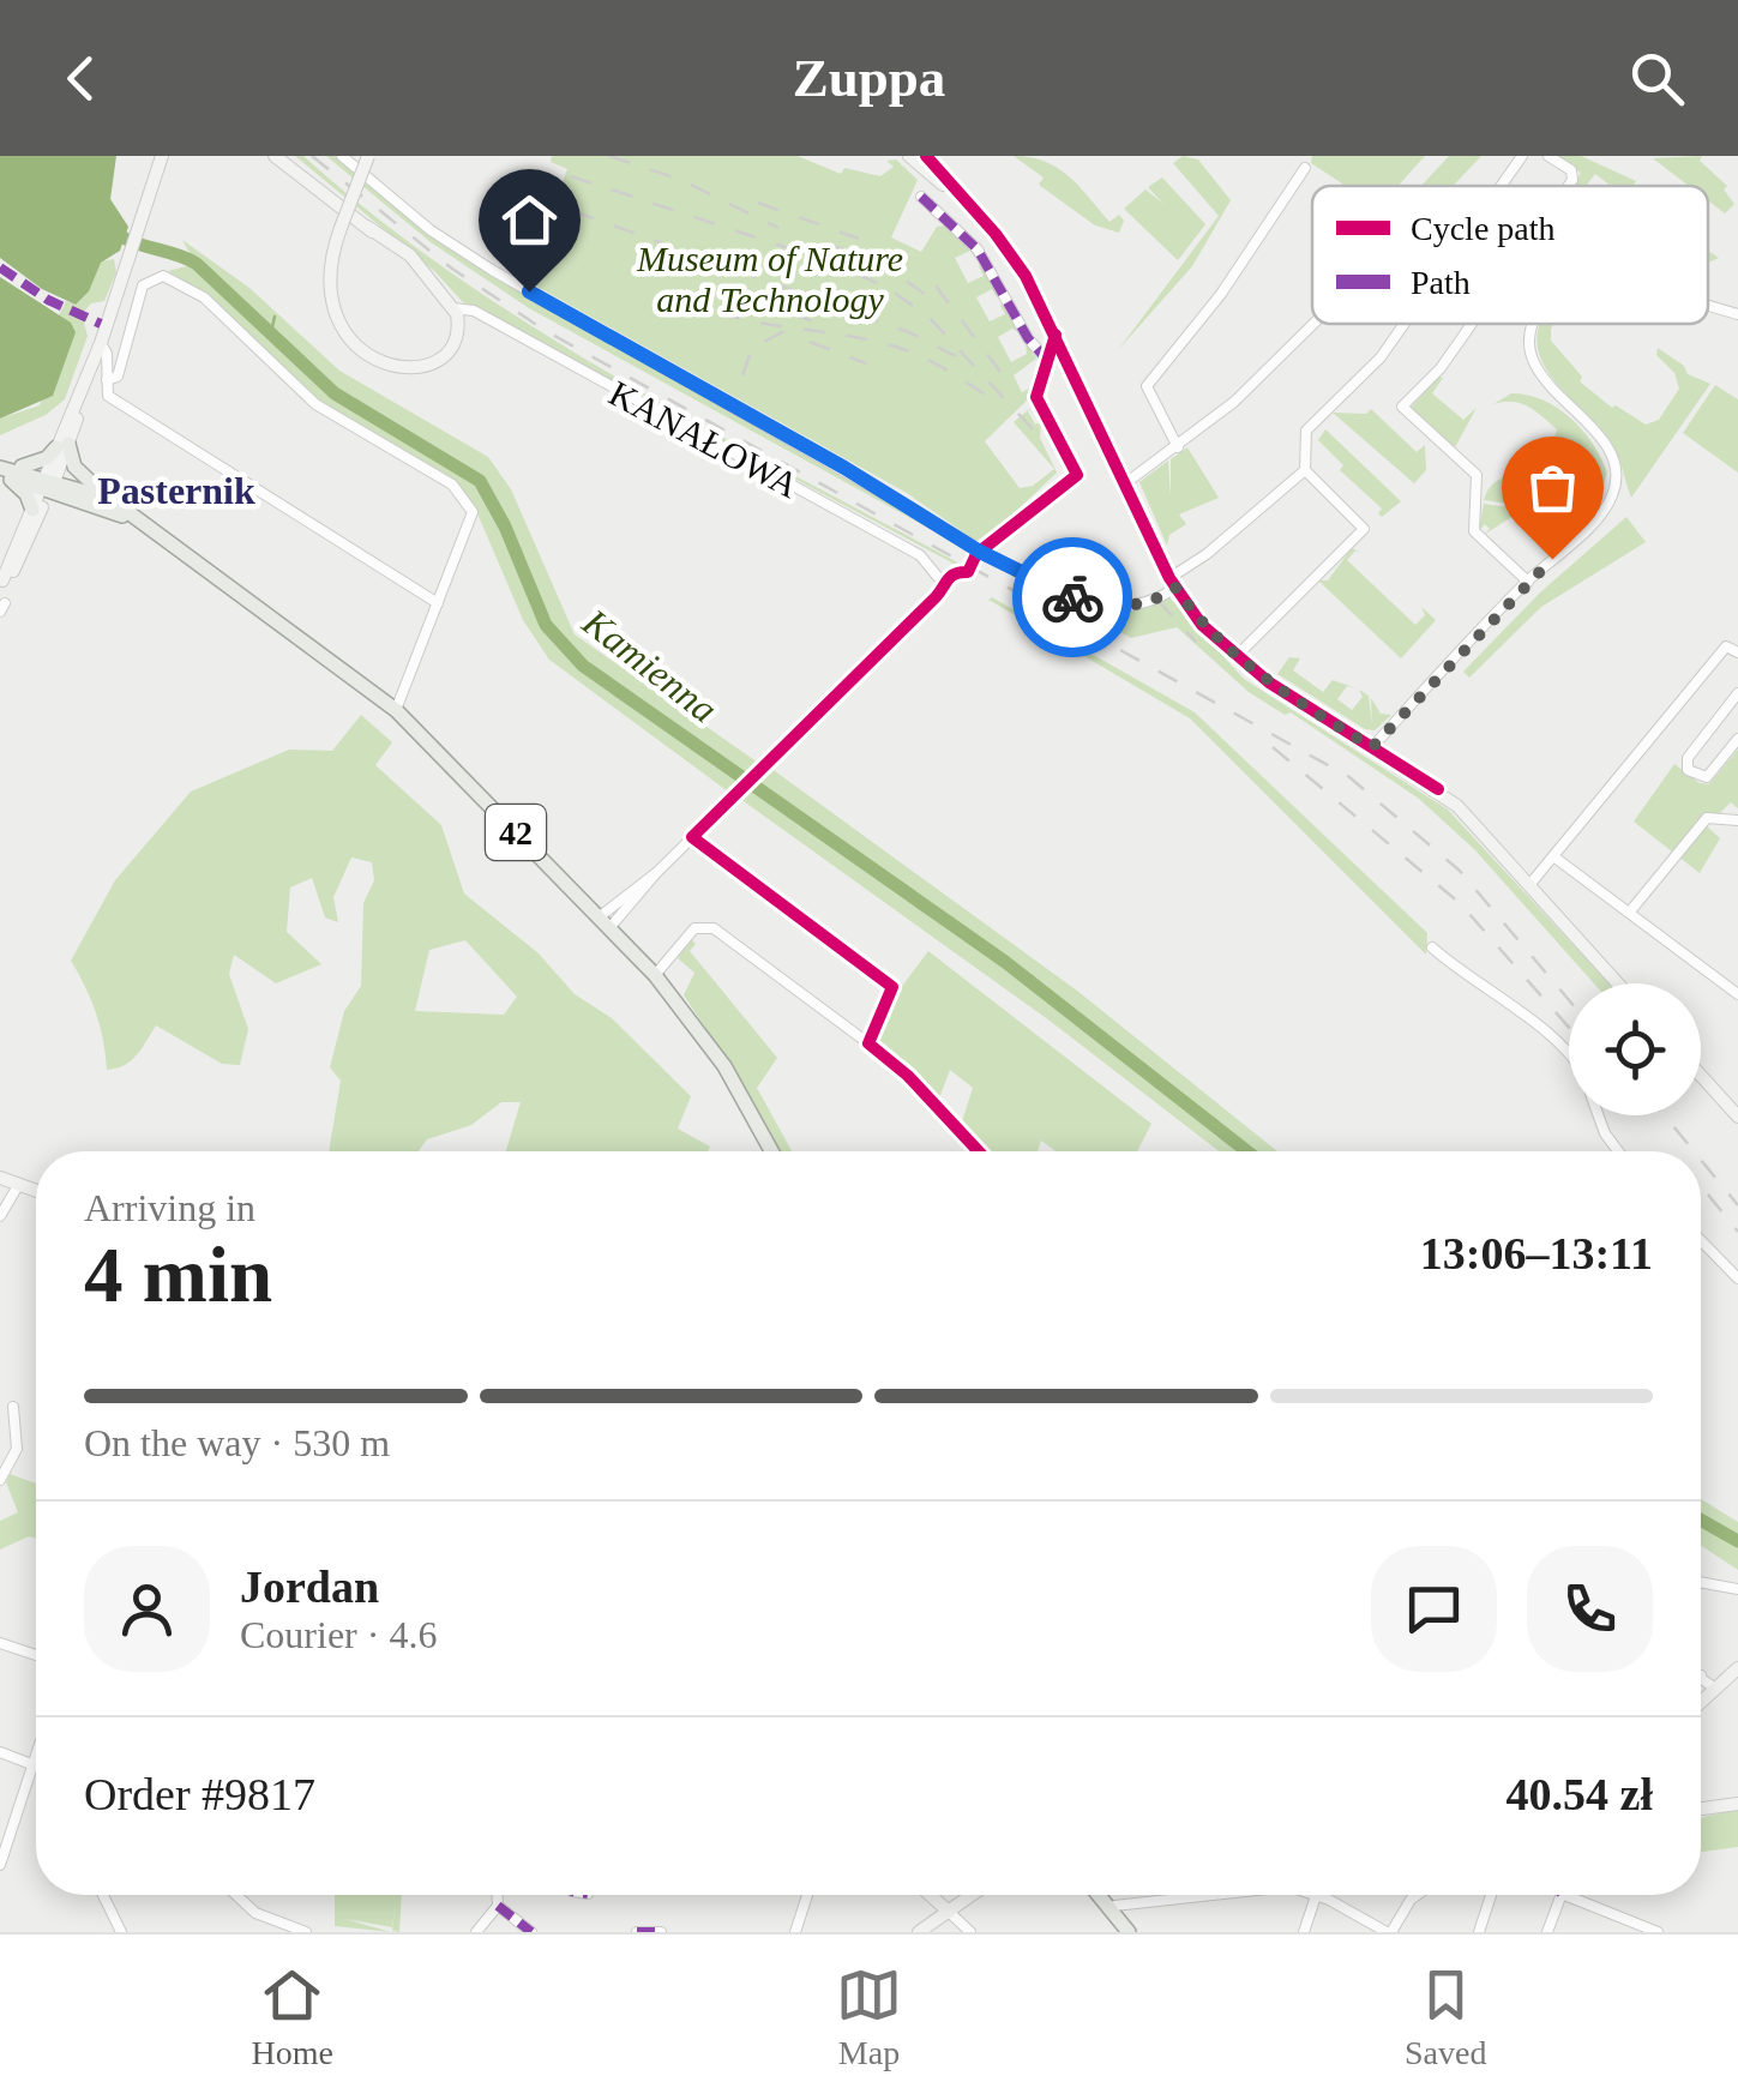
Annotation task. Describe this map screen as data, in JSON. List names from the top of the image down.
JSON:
{
  "streets": {
    "main road": ["42"],
    "street": ["KANAŁOWA"]
  },
  "crossings": [
    ["KANAŁOWA", "42"]
  ],
  "districts": ["Pasternik"],
  "water": ["Kamienna"],
  "parks": ["Museum of Nature and Technology"],
  "legend": ["Cycle path", "Path"],
  "page": {
    "header": "Zuppa",
    "heading": ["4 min", "Arriving in", "13:06–13:11"],
    "panel": [
      "Jordan",
      "Courier · 4.6",
      "Order #9817",
      "40.54 zł"
    ],
    "bar": "On the way · 530 m",
    "tabs": ["Home", "Map", "Saved"]
  }
}
